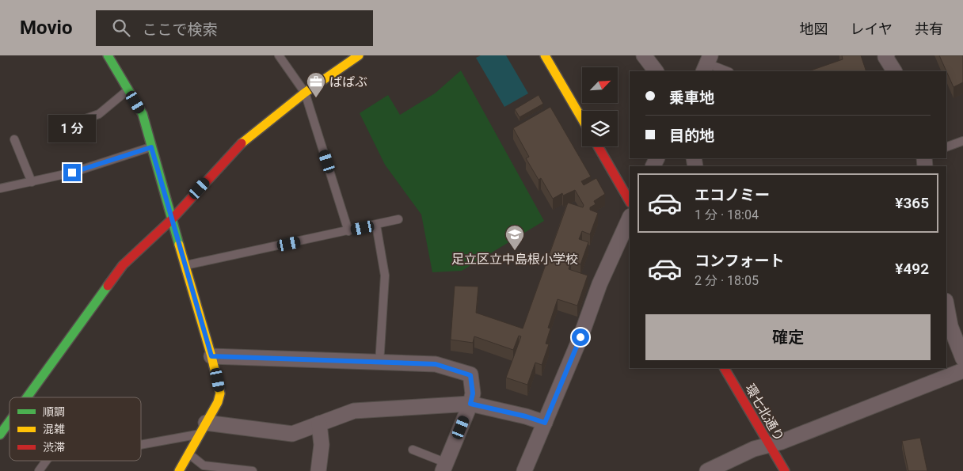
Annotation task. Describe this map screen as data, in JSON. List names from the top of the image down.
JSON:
{
  "streets": {
    "street": ["環七北通り"]
  },
  "places": {
    "office": ["ぱぱぶ"],
    "school or university": ["足立区立中島根小学校"]
  },
  "legend": ["順調", "混雑", "渋滞"],
  "north": "top right",
  "page": {
    "header": "Movio",
    "search": "ここで検索",
    "nav": ["地図", "レイヤ", "共有"],
    "banner": ["乗車地", "目的地"],
    "bubble": "1 分",
    "list": [
      {
        "name": "エコノミー",
        "note": "1 分 · 18:04",
        "value": "¥365"
      },
      {
        "name": "コンフォート",
        "note": "2 分 · 18:05",
        "value": "¥492"
      }
    ],
    "buttons": "確定"
  }
}
